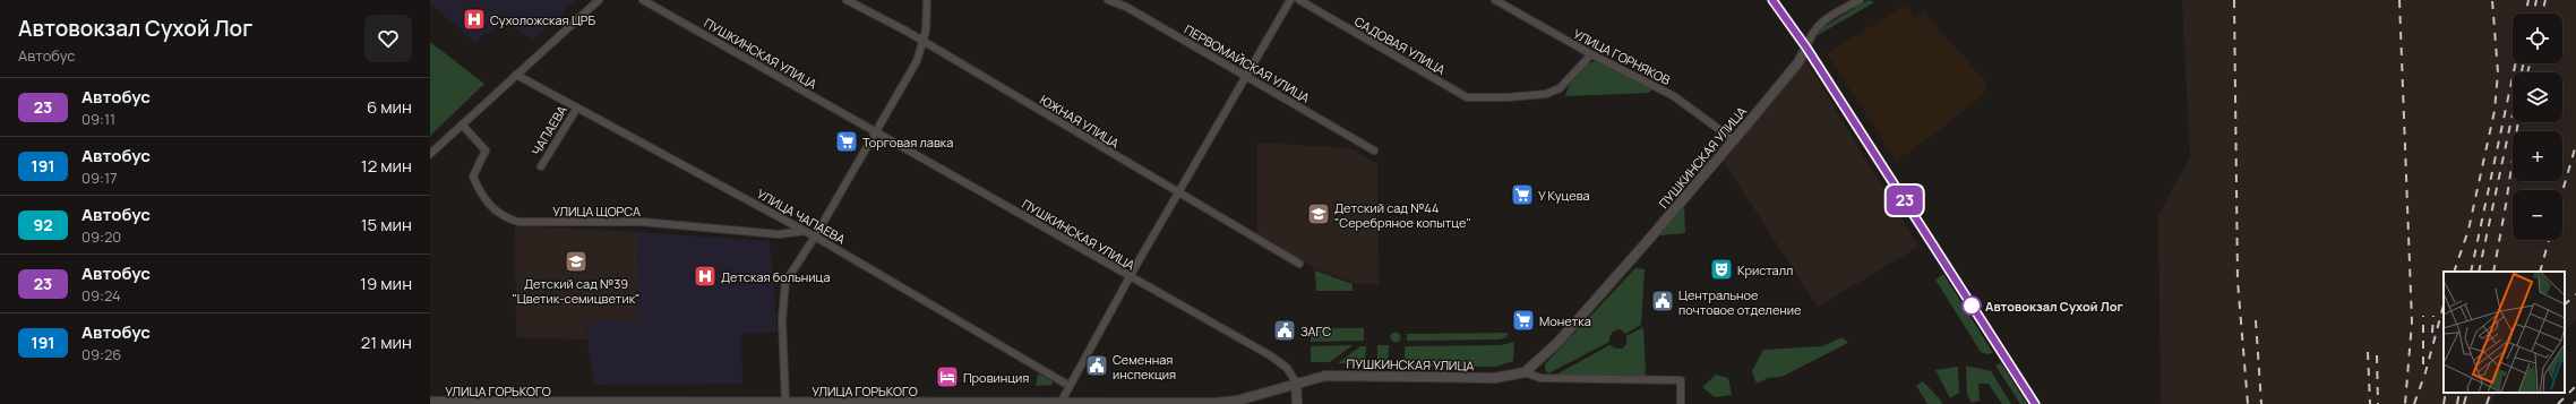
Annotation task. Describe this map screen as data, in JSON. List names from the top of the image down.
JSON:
{
  "streets": {
    "street": [
      "САДОВАЯ УЛИЦА",
      "ПУШКИНСКАЯ УЛИЦА",
      "УЛИЦА ГОРНЯКОВ",
      "ПЕРВОМАЙСКАЯ УЛИЦА",
      "ЮЖНАЯ УЛИЦА",
      "ЧАПАЕВА",
      "УЛИЦА ЩОРСА",
      "УЛИЦА ЧАПАЕВА",
      "УЛИЦА ГОРЬКОГО"
    ]
  },
  "crossings": [
    ["САДОВАЯ УЛИЦА", "УЛИЦА ГОРНЯКОВ"],
    ["ПУШКИНСКАЯ УЛИЦА", "УЛИЦА ГОРНЯКОВ"],
    ["ПУШКИНСКАЯ УЛИЦА", "УЛИЦА ГОРЬКОГО"],
    ["ЧАПАЕВА", "УЛИЦА ЧАПАЕВА"],
    ["УЛИЦА ЩОРСА", "УЛИЦА ЧАПАЕВА"]
  ],
  "places": {
    "hospital": ["Сухоложская ЦРБ", "Детская больница"],
    "supermarket": ["Торговая лавка", "У Куцева", "Монетка"],
    "school or university": ["Детский сад №44 \"Серебряное копытце\"", "Детский сад №39 \"Цветик-семицветик\""],
    "theatre": ["Кристалл"],
    "public building": ["Центральное почтовое отделение", "ЗАГС", "Семенная инспекция"],
    "other": ["Автовокзал Сухой Лог"],
    "hotel": ["Провинция"]
  },
  "lines": ["bus line 23"],
  "page": {
    "heading": ["Автовокзал Сухой Лог", "Автобус"],
    "on_map": "23",
    "map_buttons": ["+", "−"],
    "list": [
      {
        "mark": "23",
        "name": "Автобус",
        "note": "09:11",
        "value": "6 мин"
      },
      {
        "mark": "191",
        "name": "Автобус",
        "note": "09:17",
        "value": "12 мин"
      },
      {
        "mark": "92",
        "name": "Автобус",
        "note": "09:20",
        "value": "15 мин"
      },
      {
        "mark": "23",
        "name": "Автобус",
        "note": "09:24",
        "value": "19 мин"
      },
      {
        "mark": "191",
        "name": "Автобус",
        "note": "09:26",
        "value": "21 мин"
      }
    ]
  }
}
